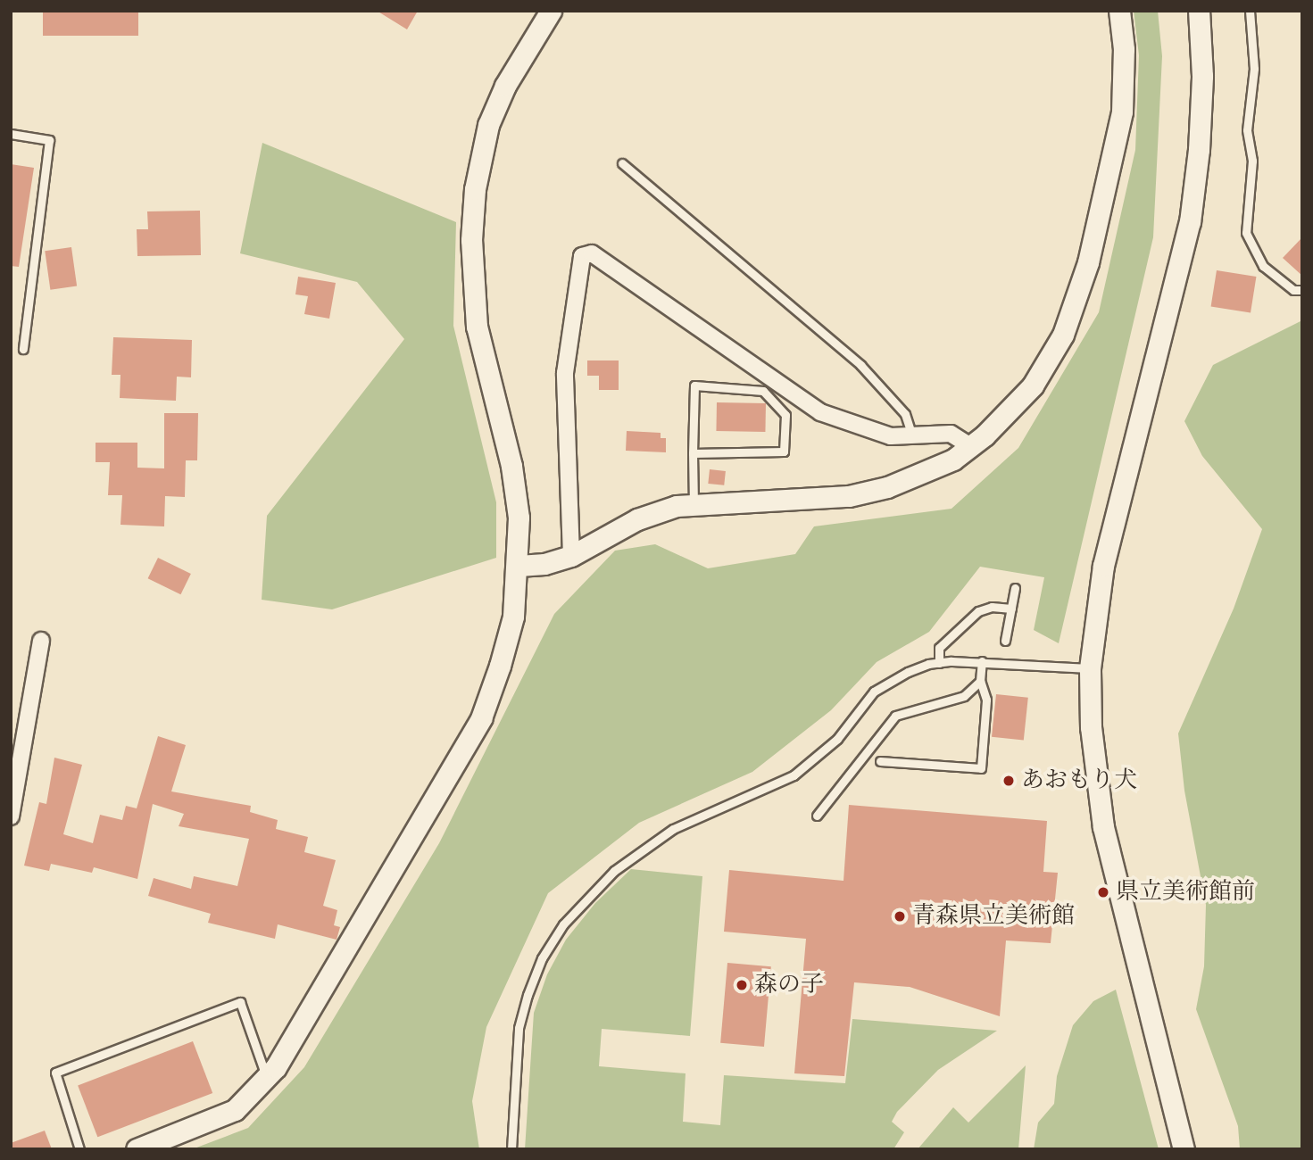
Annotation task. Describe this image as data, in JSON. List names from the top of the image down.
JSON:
{
  "places": [
    "あおもり犬",
    "県立美術館前",
    "青森県立美術館",
    "森の子"
  ]
}
